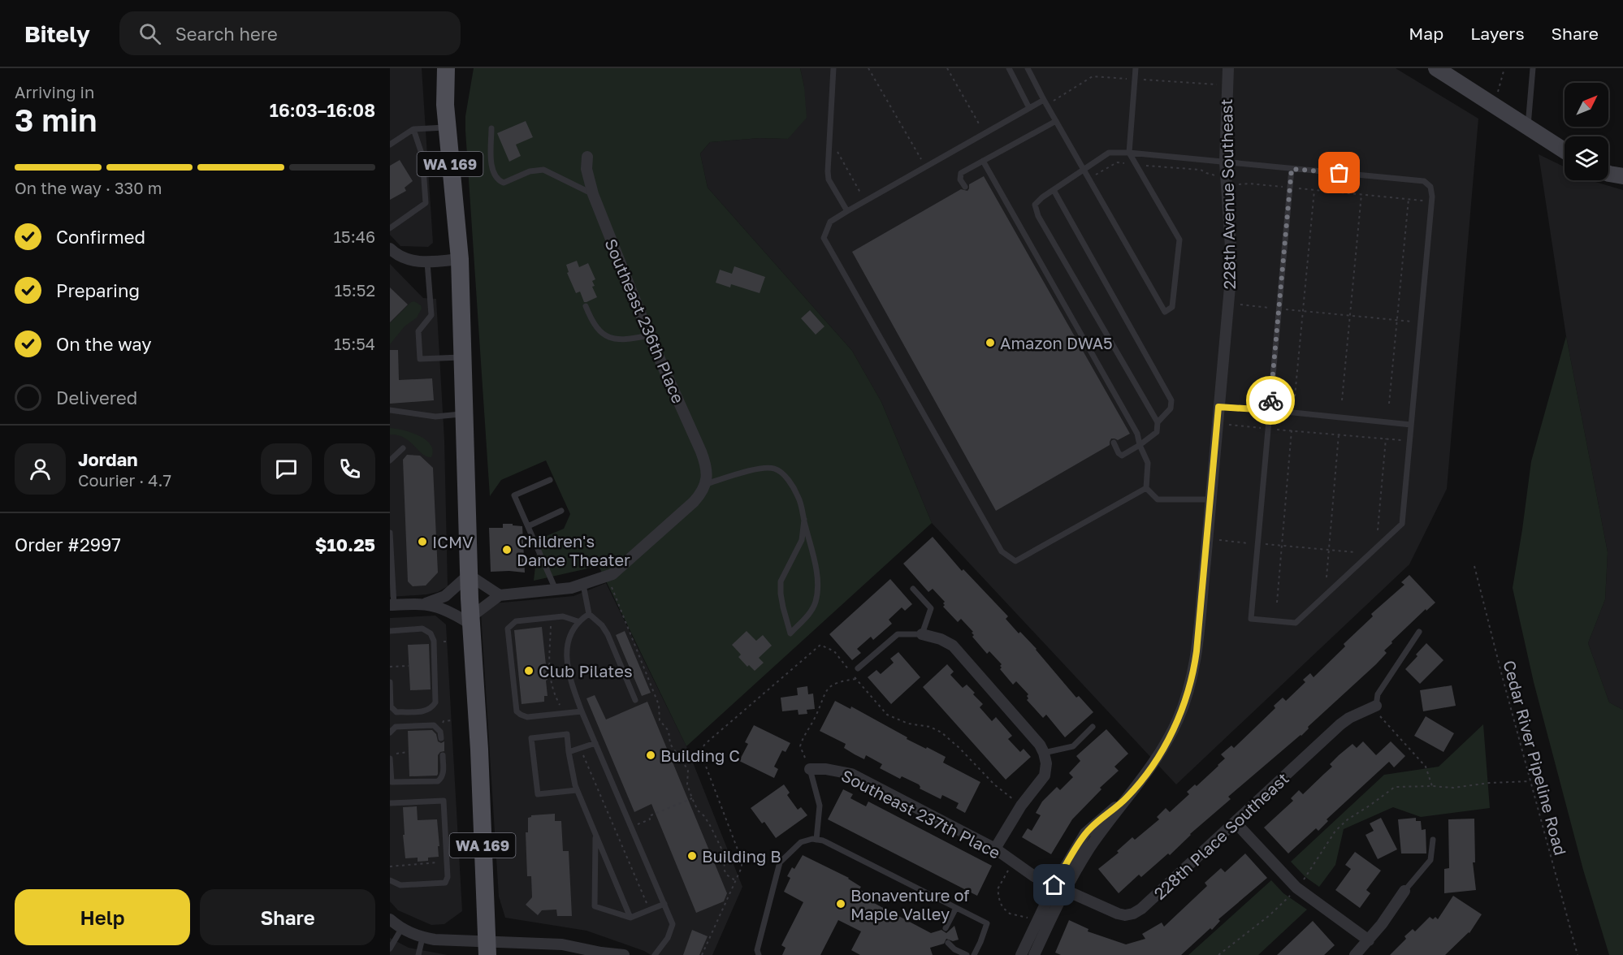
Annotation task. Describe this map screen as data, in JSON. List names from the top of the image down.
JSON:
{
  "streets": {
    "main road": ["WA 169"],
    "street": [
      "228th Avenue Southeast",
      "Southeast 236th Place",
      "Southeast 237th Place",
      "228th Place Southeast"
    ],
    "path": ["Cedar River Pipeline Road"]
  },
  "crossings": [
    ["228th Avenue Southeast", "Southeast 237th Place"],
    ["228th Avenue Southeast", "228th Place Southeast"],
    ["Southeast 237th Place", "228th Place Southeast"]
  ],
  "places": [
    "Amazon DWA5",
    "ICMV",
    "Children's Dance Theater",
    "Club Pilates",
    "Building C",
    "Building B",
    "Bonaventure of Maple Valley"
  ],
  "north": "top right",
  "page": {
    "header": "Bitely",
    "search": "Search here",
    "nav": ["Map", "Layers", "Share"],
    "heading": ["3 min", "Arriving in", "16:03–16:08"],
    "panel": [
      "Jordan",
      "Courier · 4.7",
      "Order #2997",
      "$10.25"
    ],
    "bar": "On the way · 330 m",
    "list": [
      ["Confirmed", "15:46"],
      ["Preparing", "15:52"],
      ["On the way", "15:54"],
      "Delivered"
    ],
    "buttons": ["Help", "Share"]
  }
}
